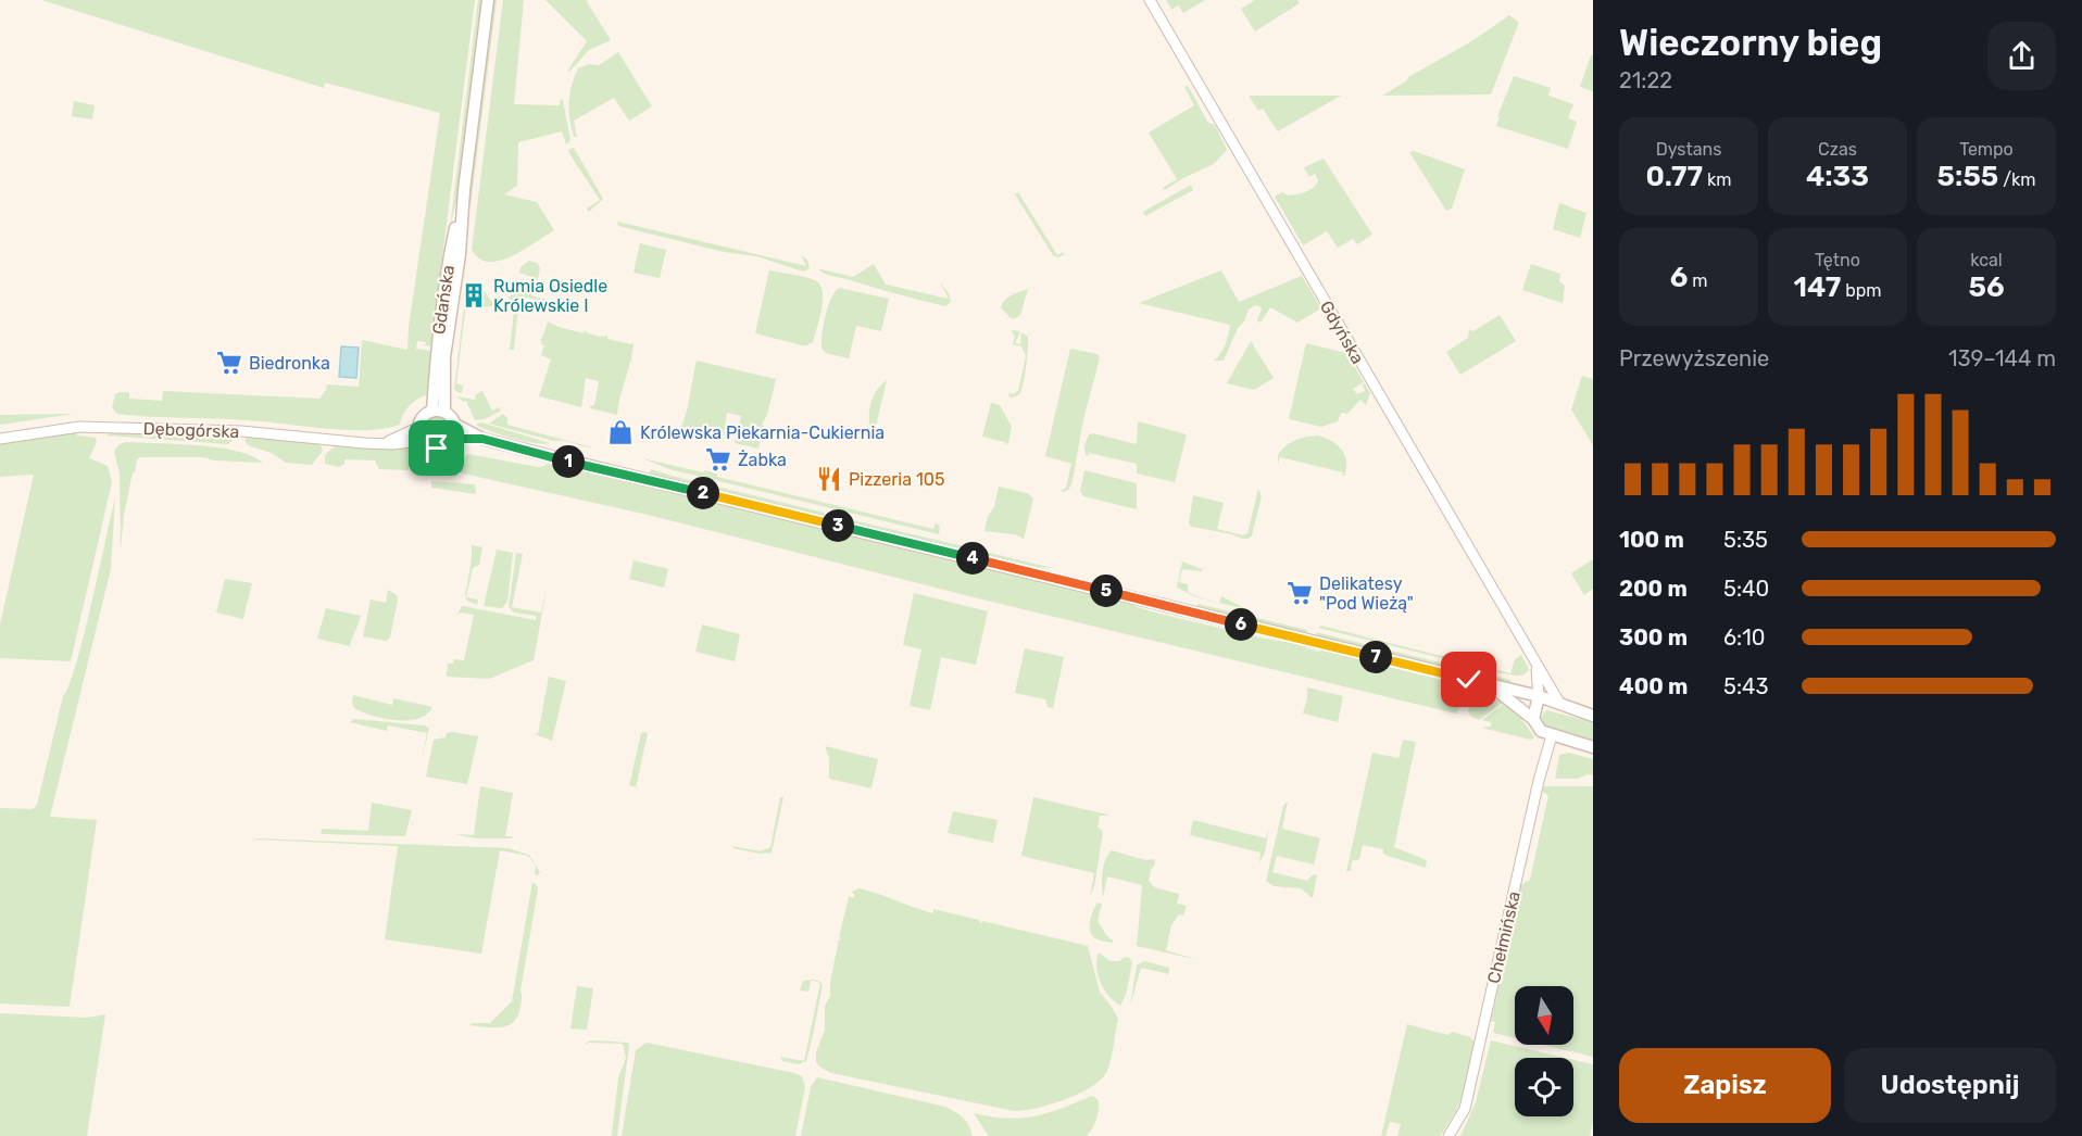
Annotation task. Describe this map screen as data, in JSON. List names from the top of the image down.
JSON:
{
  "streets": {
    "main road": ["Gdańska"],
    "street": ["Gdyńska", "Dębogórska", "Chełmińska"]
  },
  "crossings": [
    ["Gdańska", "Dębogórska"]
  ],
  "places": {
    "building": ["Rumia Osiedle Królewskie I"],
    "supermarket": ["Biedronka", "Żabka", "Delikatesy \"Pod Wieżą\""],
    "shop": ["Królewska Piekarnia-Cukiernia"],
    "restaurant": ["Pizzeria 105"]
  },
  "north": "bottom",
  "page": {
    "heading": ["Wieczorny bieg", "21:22"],
    "stats": [
      ["Dystans", "0.77 km"],
      ["Czas", "4:33"],
      ["Tempo", "5:55 /km"],
      ["6 m"],
      ["Tętno", "147 bpm"],
      ["kcal", "56"]
    ],
    "chart": ["Przewyższenie", "139–144 m"],
    "pins": [
      "1",
      "2",
      "3",
      "4",
      "5",
      "6",
      "7"
    ],
    "list": [
      {
        "name": "100 m",
        "note": "5:35"
      },
      {
        "name": "200 m",
        "note": "5:40"
      },
      {
        "name": "300 m",
        "note": "6:10"
      },
      {
        "name": "400 m",
        "note": "5:43"
      }
    ],
    "buttons": ["Zapisz", "Udostępnij"]
  }
}
